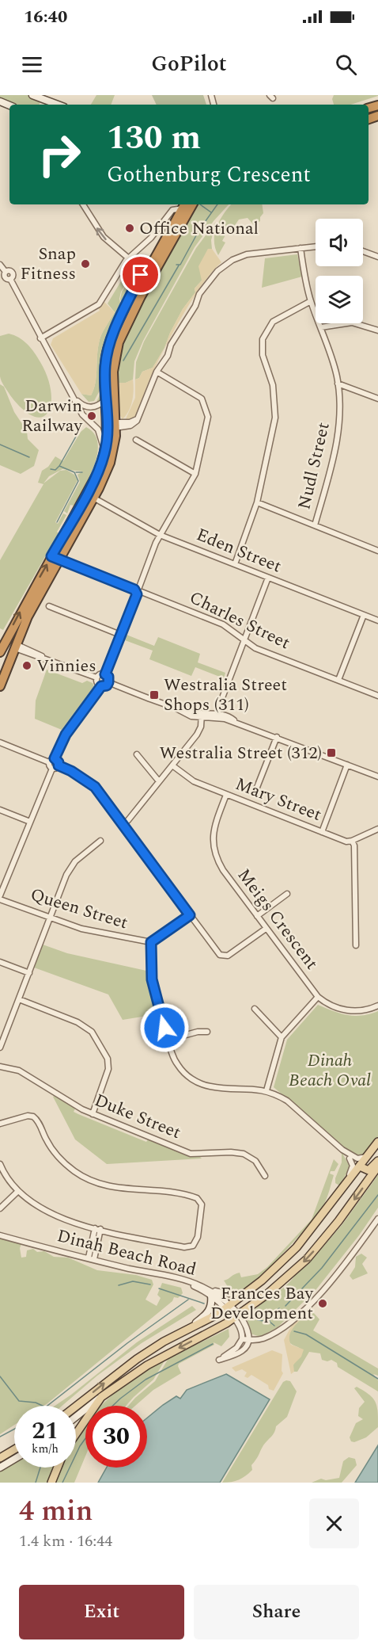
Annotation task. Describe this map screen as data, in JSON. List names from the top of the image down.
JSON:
{
  "streets": {
    "street": [
      "Nudl Street",
      "Eden Street",
      "Charles Street",
      "Mary Street",
      "Queen Street",
      "Meigs Crescent",
      "Duke Street",
      "Dinah Beach Road"
    ]
  },
  "crossings": [
    ["Mary Street", "Meigs Crescent"]
  ],
  "parks": ["Dinah Beach Oval"],
  "places": {
    "other": [
      "Office National",
      "Snap Fitness",
      "Darwin Railway",
      "Vinnies",
      "Frances Bay Development"
    ],
    "transit": ["Westralia Street Shops (311)", "Westralia Street (312)"]
  },
  "page": {
    "status": "16:40",
    "header": "GoPilot",
    "turn": ["130 m", "Gothenburg Crescent"],
    "speed": "21 km/h",
    "limit": "30",
    "heading": ["4 min", "1.4 km · 16:44"],
    "buttons": ["Exit", "Share"]
  }
}
